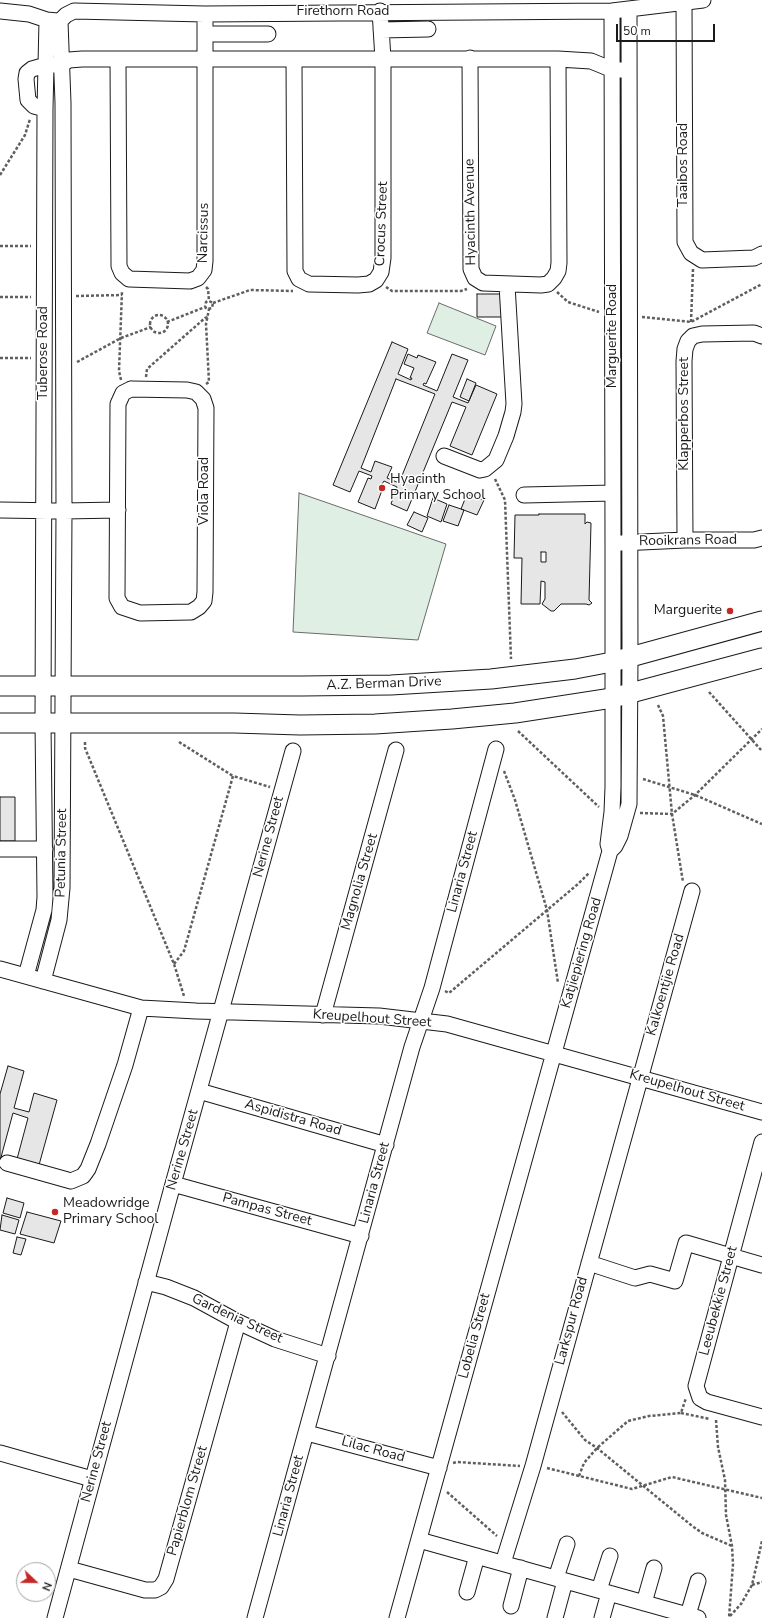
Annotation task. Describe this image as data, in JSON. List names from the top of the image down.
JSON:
{
  "streets": {
    "main road": ["A.Z. Berman Drive"],
    "street": [
      "Firethorn Road",
      "Taaibos Road",
      "Hyacinth Avenue",
      "Crocus Street",
      "Narcissus",
      "Marguerite Road",
      "Tuberose Road",
      "Klapperbos Street",
      "Viola Road",
      "Rooikrans Road",
      "Nerine Street",
      "Petunia Street",
      "Linaria Street",
      "Magnolia Street",
      "Katjiepiering Road",
      "Kalkoentjie Road",
      "Kreupelhout Street",
      "Aspidistra Road",
      "Pampas Street",
      "Leeubekkie Street",
      "Gardenia Street",
      "Larkspur Road",
      "Lobelia Street",
      "Lilac Road",
      "Papierblom Street"
    ]
  },
  "crossings": [
    ["Firethorn Road", "Taaibos Road"],
    ["Firethorn Road", "Crocus Street"],
    ["Firethorn Road", "Narcissus"],
    ["Firethorn Road", "Marguerite Road"],
    ["Firethorn Road", "Tuberose Road"],
    ["Marguerite Road", "Rooikrans Road"],
    ["Marguerite Road", "A.Z. Berman Drive"],
    ["Marguerite Road", "Katjiepiering Road"],
    ["Tuberose Road", "A.Z. Berman Drive"],
    ["Tuberose Road", "Petunia Street"],
    ["Klapperbos Street", "Rooikrans Road"],
    ["A.Z. Berman Drive", "Petunia Street"],
    ["Nerine Street", "Kreupelhout Street"],
    ["Nerine Street", "Aspidistra Road"],
    ["Nerine Street", "Pampas Street"],
    ["Nerine Street", "Gardenia Street"],
    ["Nerine Street", "Papierblom Street"],
    ["Petunia Street", "Kreupelhout Street"],
    ["Linaria Street", "Kreupelhout Street"],
    ["Linaria Street", "Aspidistra Road"],
    ["Linaria Street", "Pampas Street"],
    ["Linaria Street", "Gardenia Street"],
    ["Linaria Street", "Lilac Road"],
    ["Magnolia Street", "Kreupelhout Street"],
    ["Katjiepiering Road", "Kreupelhout Street"],
    ["Katjiepiering Road", "Lobelia Street"],
    ["Kalkoentjie Road", "Kreupelhout Street"],
    ["Kalkoentjie Road", "Larkspur Road"],
    ["Kreupelhout Street", "Larkspur Road"],
    ["Kreupelhout Street", "Lobelia Street"],
    ["Gardenia Street", "Papierblom Street"],
    ["Lobelia Street", "Lilac Road"]
  ],
  "places": ["Hyacinth Primary School", "Marguerite", "Meadowridge Primary School"],
  "scale_bar": "50 m",
  "north": "right"
}
